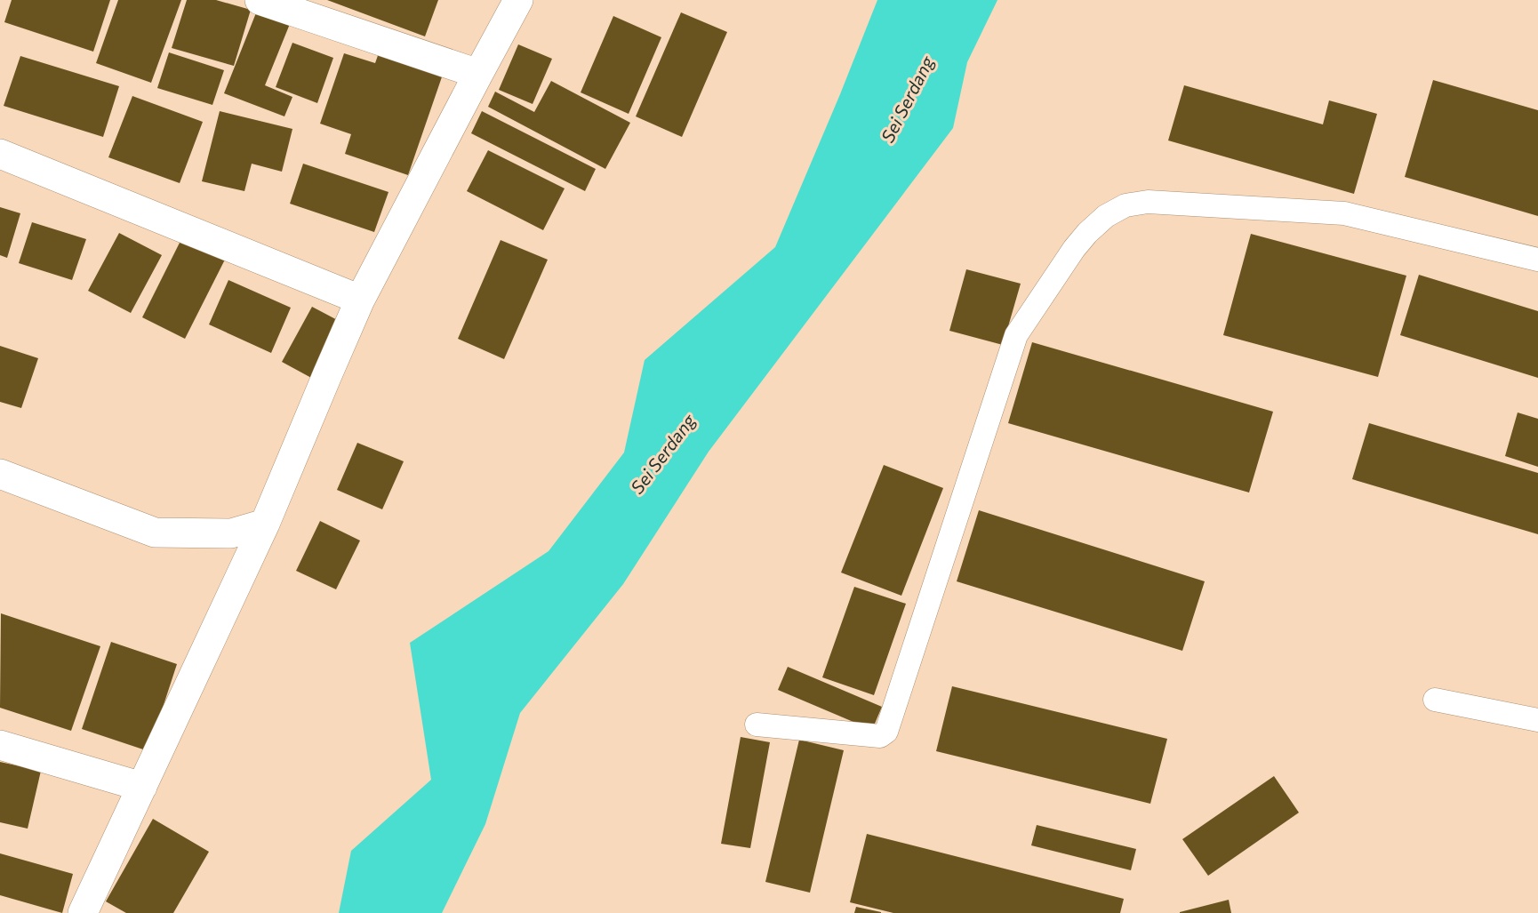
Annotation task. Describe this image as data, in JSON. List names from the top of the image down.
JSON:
{
  "water": ["Sei Serdang"]
}
